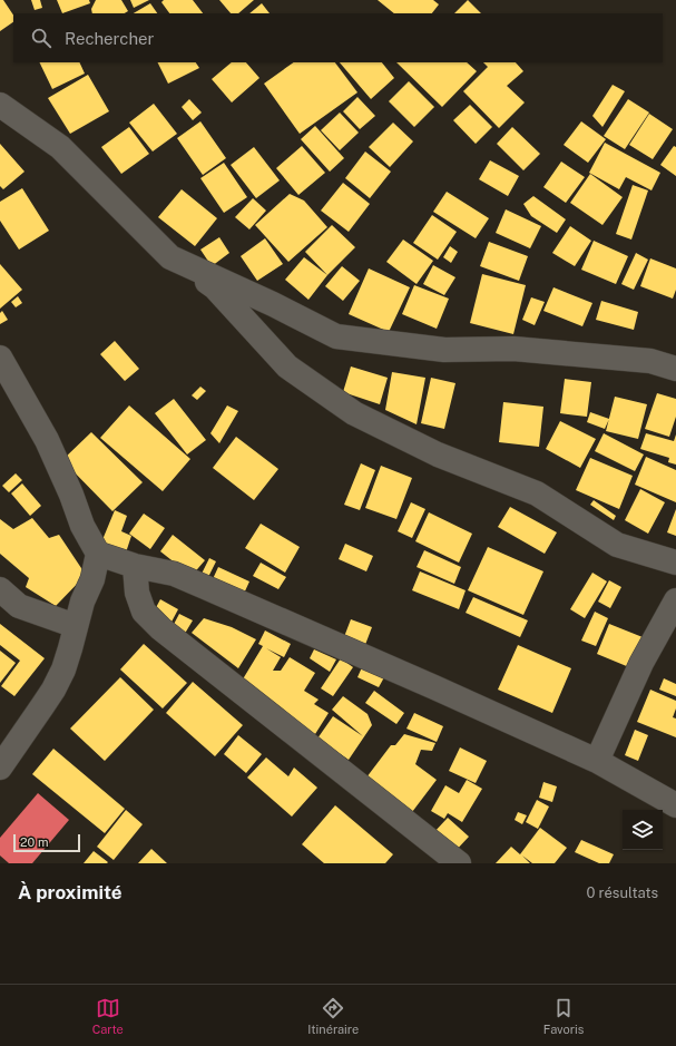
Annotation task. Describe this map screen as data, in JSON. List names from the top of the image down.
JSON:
{
  "scale_bar": "20 m",
  "page": {
    "search": "Rechercher",
    "scale": "20 m",
    "heading": ["À proximité", "0 résultats"],
    "nav": ["Carte", "Itinéraire", "Favoris"]
  }
}
